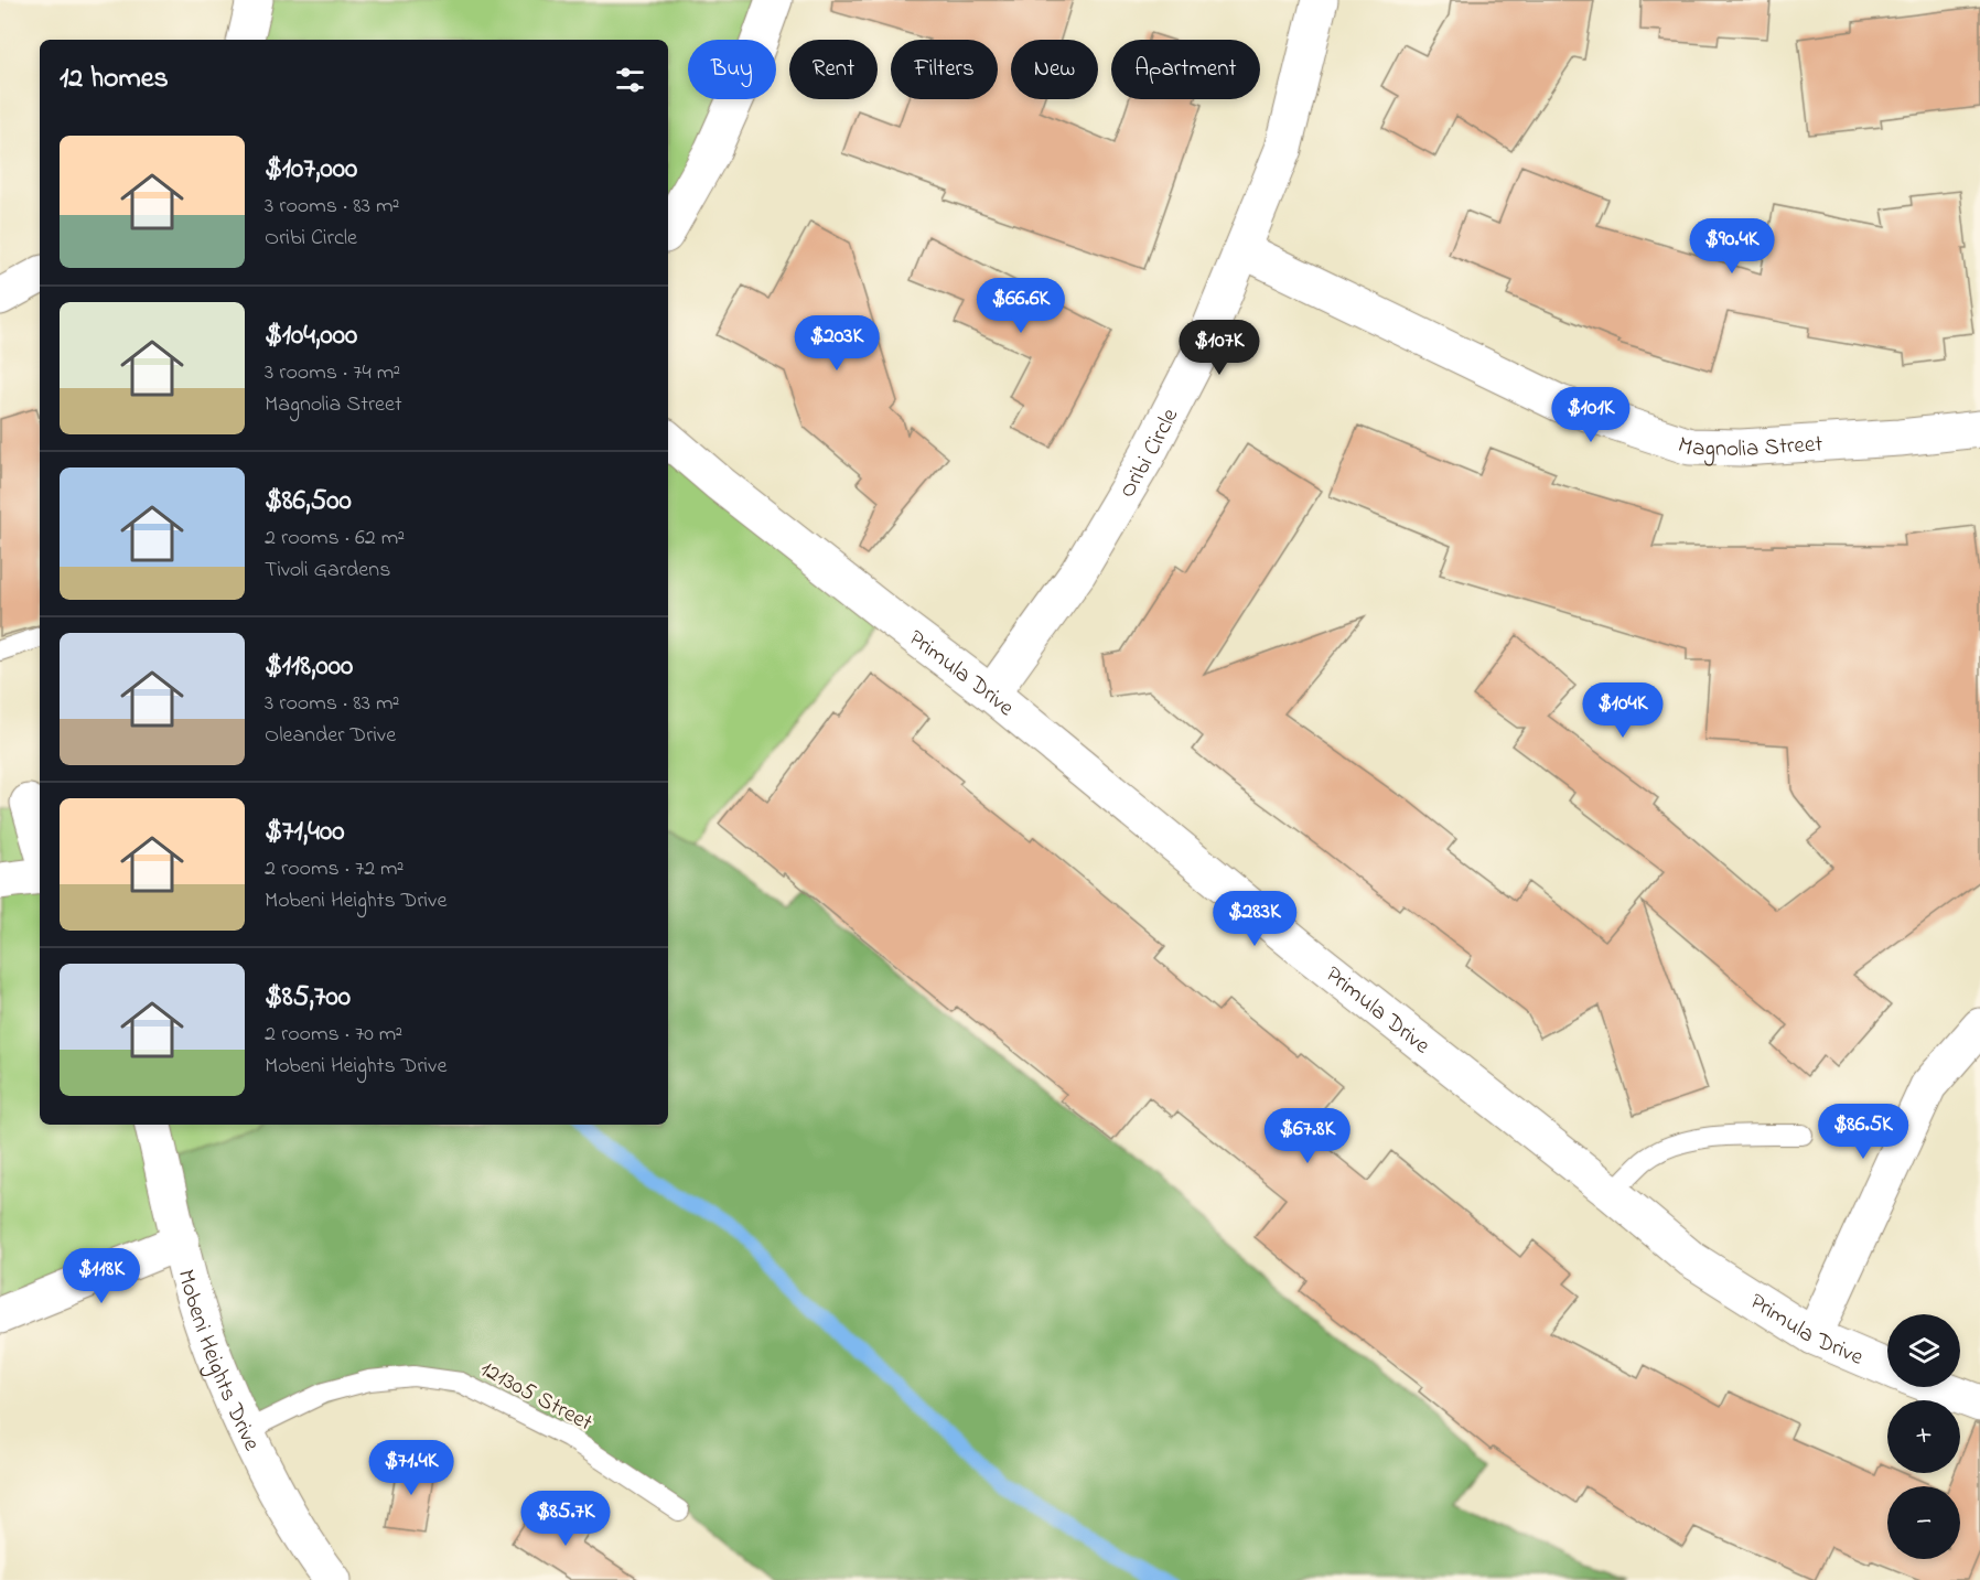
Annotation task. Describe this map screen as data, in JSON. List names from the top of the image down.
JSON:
{
  "streets": {
    "street": [
      "Magnolia Street",
      "Oribi Circle",
      "Primula Drive",
      "Mobeni Heights Drive"
    ],
    "lane": ["121305 Street"]
  },
  "crossings": [
    ["Magnolia Street", "Oribi Circle"],
    ["Oribi Circle", "Primula Drive"],
    ["Mobeni Heights Drive", "121305 Street"]
  ],
  "page": {
    "chip": [
      "Buy",
      "Rent",
      "Filters",
      "New",
      "Apartment"
    ],
    "heading": "12 homes",
    "list": [
      {
        "name": "$107,000",
        "note": "3 rooms · 83 m² · Oribi Circle"
      },
      {
        "name": "$104,000",
        "note": "3 rooms · 74 m² · Magnolia Street"
      },
      {
        "name": "$86,500",
        "note": "2 rooms · 62 m² · Tivoli Gardens"
      },
      {
        "name": "$118,000",
        "note": "3 rooms · 83 m² · Oleander Drive"
      },
      {
        "name": "$71,400",
        "note": "2 rooms · 72 m² · Mobeni Heights Drive"
      },
      {
        "name": "$85,700",
        "note": "2 rooms · 70 m² · Mobeni Heights Drive"
      }
    ],
    "price": [
      "$90.4K",
      "$66.6K",
      "$203K",
      "$107K",
      "$101K",
      "$104K",
      "$283K",
      "$86.5K",
      "$67.8K",
      "$118K",
      "$71.4K",
      "$85.7K"
    ],
    "map_buttons": ["+", "−"]
  }
}
